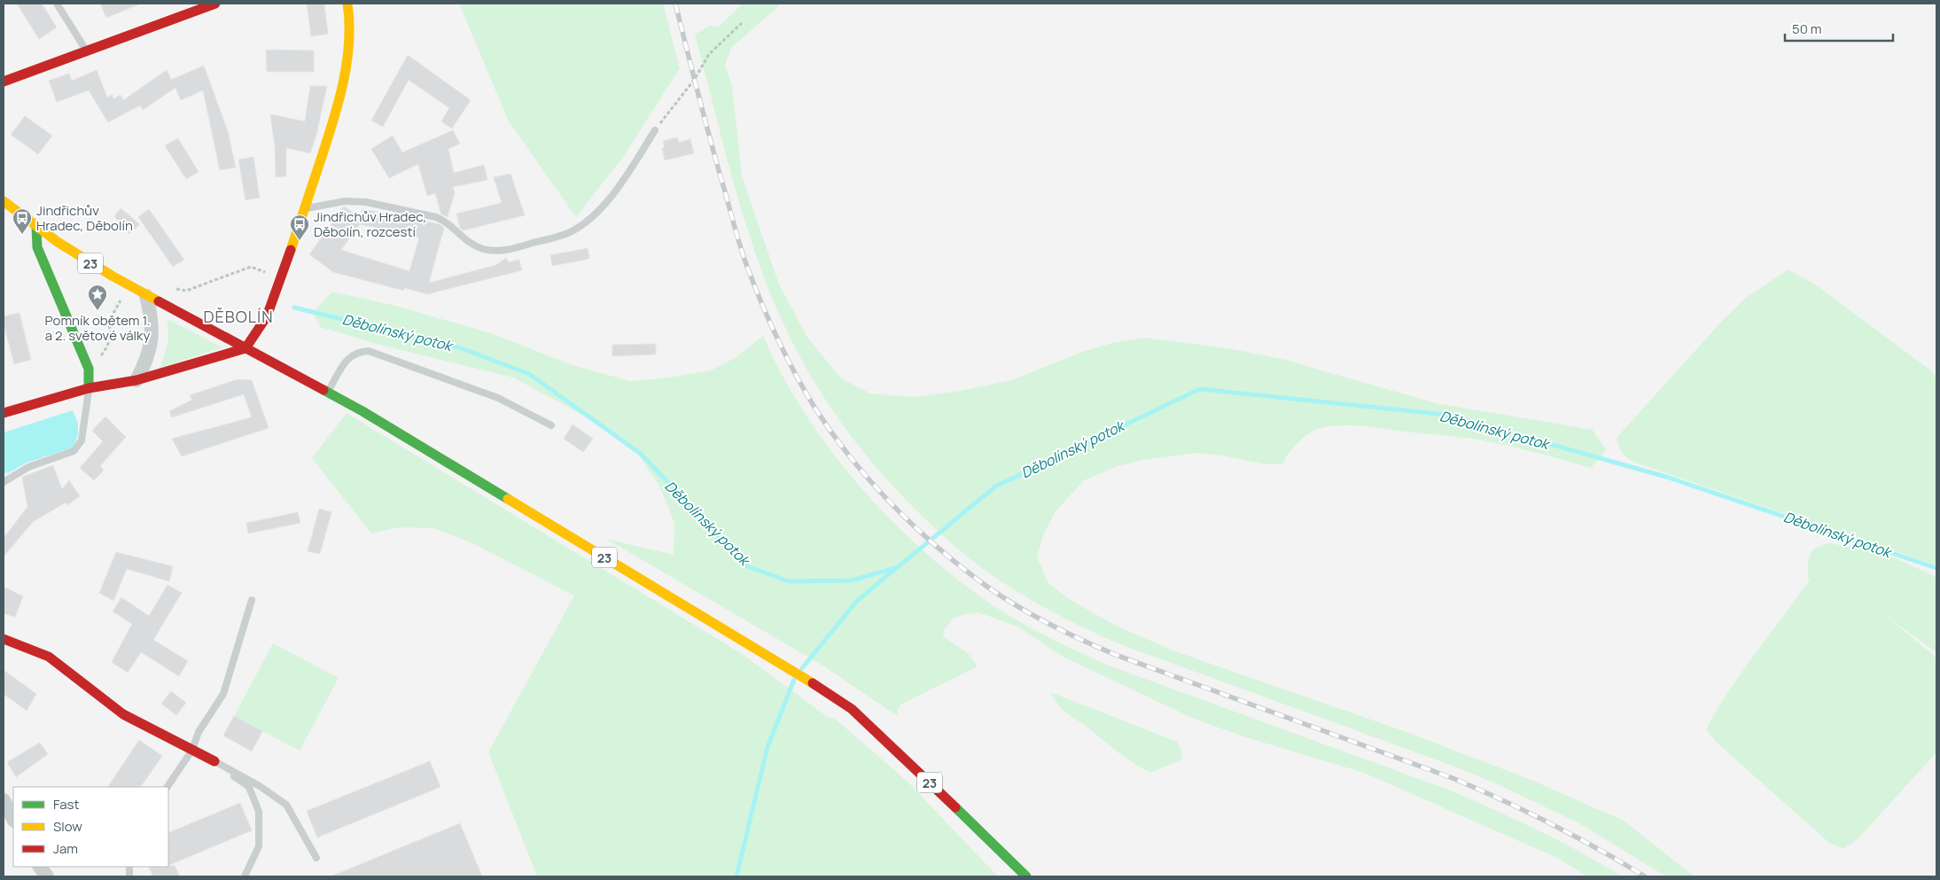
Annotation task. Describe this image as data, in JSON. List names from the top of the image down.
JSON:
{
  "streets": {
    "street": ["23"]
  },
  "districts": ["DĚBOLÍN"],
  "water": ["Děbolínský potok"],
  "places": {
    "bus stop": ["Jindřichův Hradec, Děbolín", "Jindřichův Hradec, Děbolín, rozcestí"],
    "place": ["Pomník obětem 1. a 2. světové války"]
  },
  "legend": ["Fast", "Slow", "Jam"],
  "scale_bar": "50 m"
}
